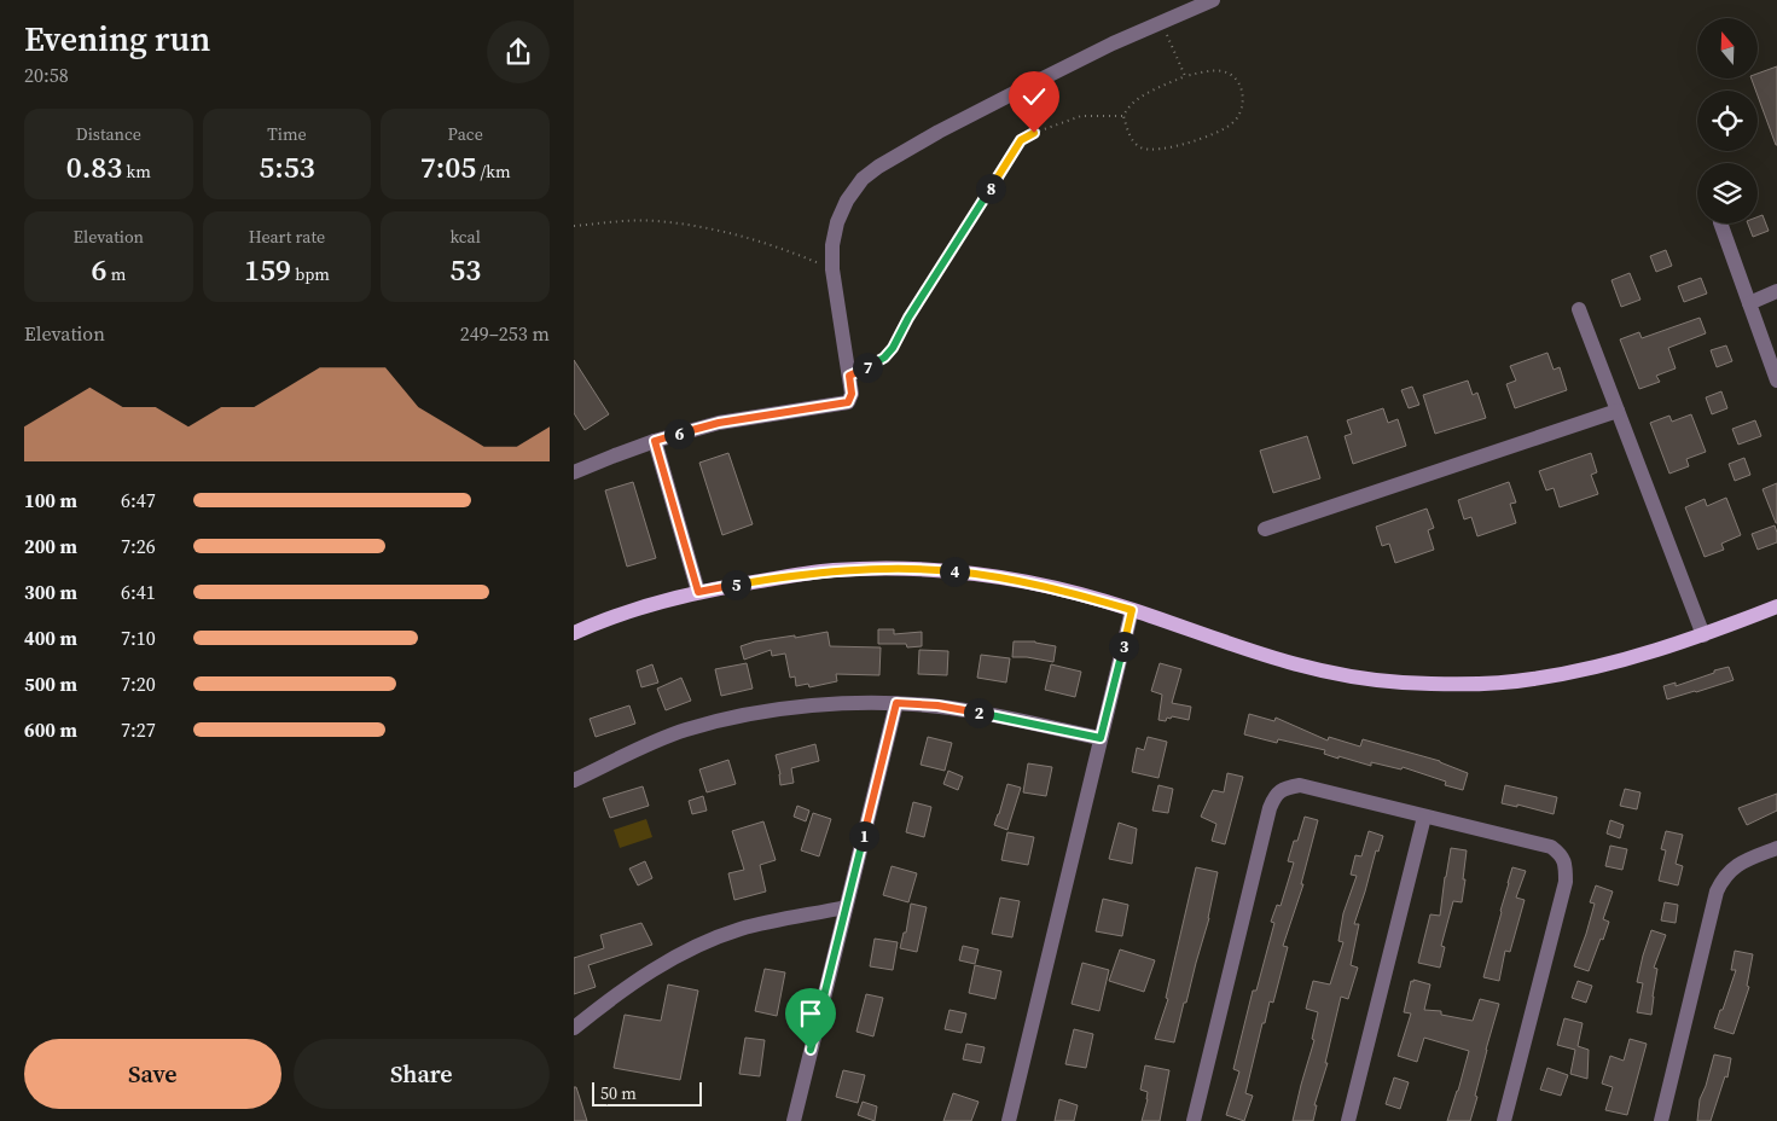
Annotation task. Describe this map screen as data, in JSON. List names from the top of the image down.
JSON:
{
  "scale_bar": "50 m",
  "north": "top",
  "page": {
    "heading": ["Evening run", "20:58"],
    "stats": [
      ["Distance", "0.83 km"],
      ["Time", "5:53"],
      ["Pace", "7:05 /km"],
      ["Elevation", "6 m"],
      ["Heart rate", "159 bpm"],
      ["kcal", "53"]
    ],
    "pins": [
      "8",
      "7",
      "6",
      "4",
      "5",
      "3",
      "2",
      "1"
    ],
    "chart": ["Elevation", "249–253 m"],
    "list": [
      {
        "name": "100 m",
        "note": "6:47"
      },
      {
        "name": "200 m",
        "note": "7:26"
      },
      {
        "name": "300 m",
        "note": "6:41"
      },
      {
        "name": "400 m",
        "note": "7:10"
      },
      {
        "name": "500 m",
        "note": "7:20"
      },
      {
        "name": "600 m",
        "note": "7:27"
      }
    ],
    "buttons": ["Save", "Share"],
    "scale": "50 m"
  }
}
